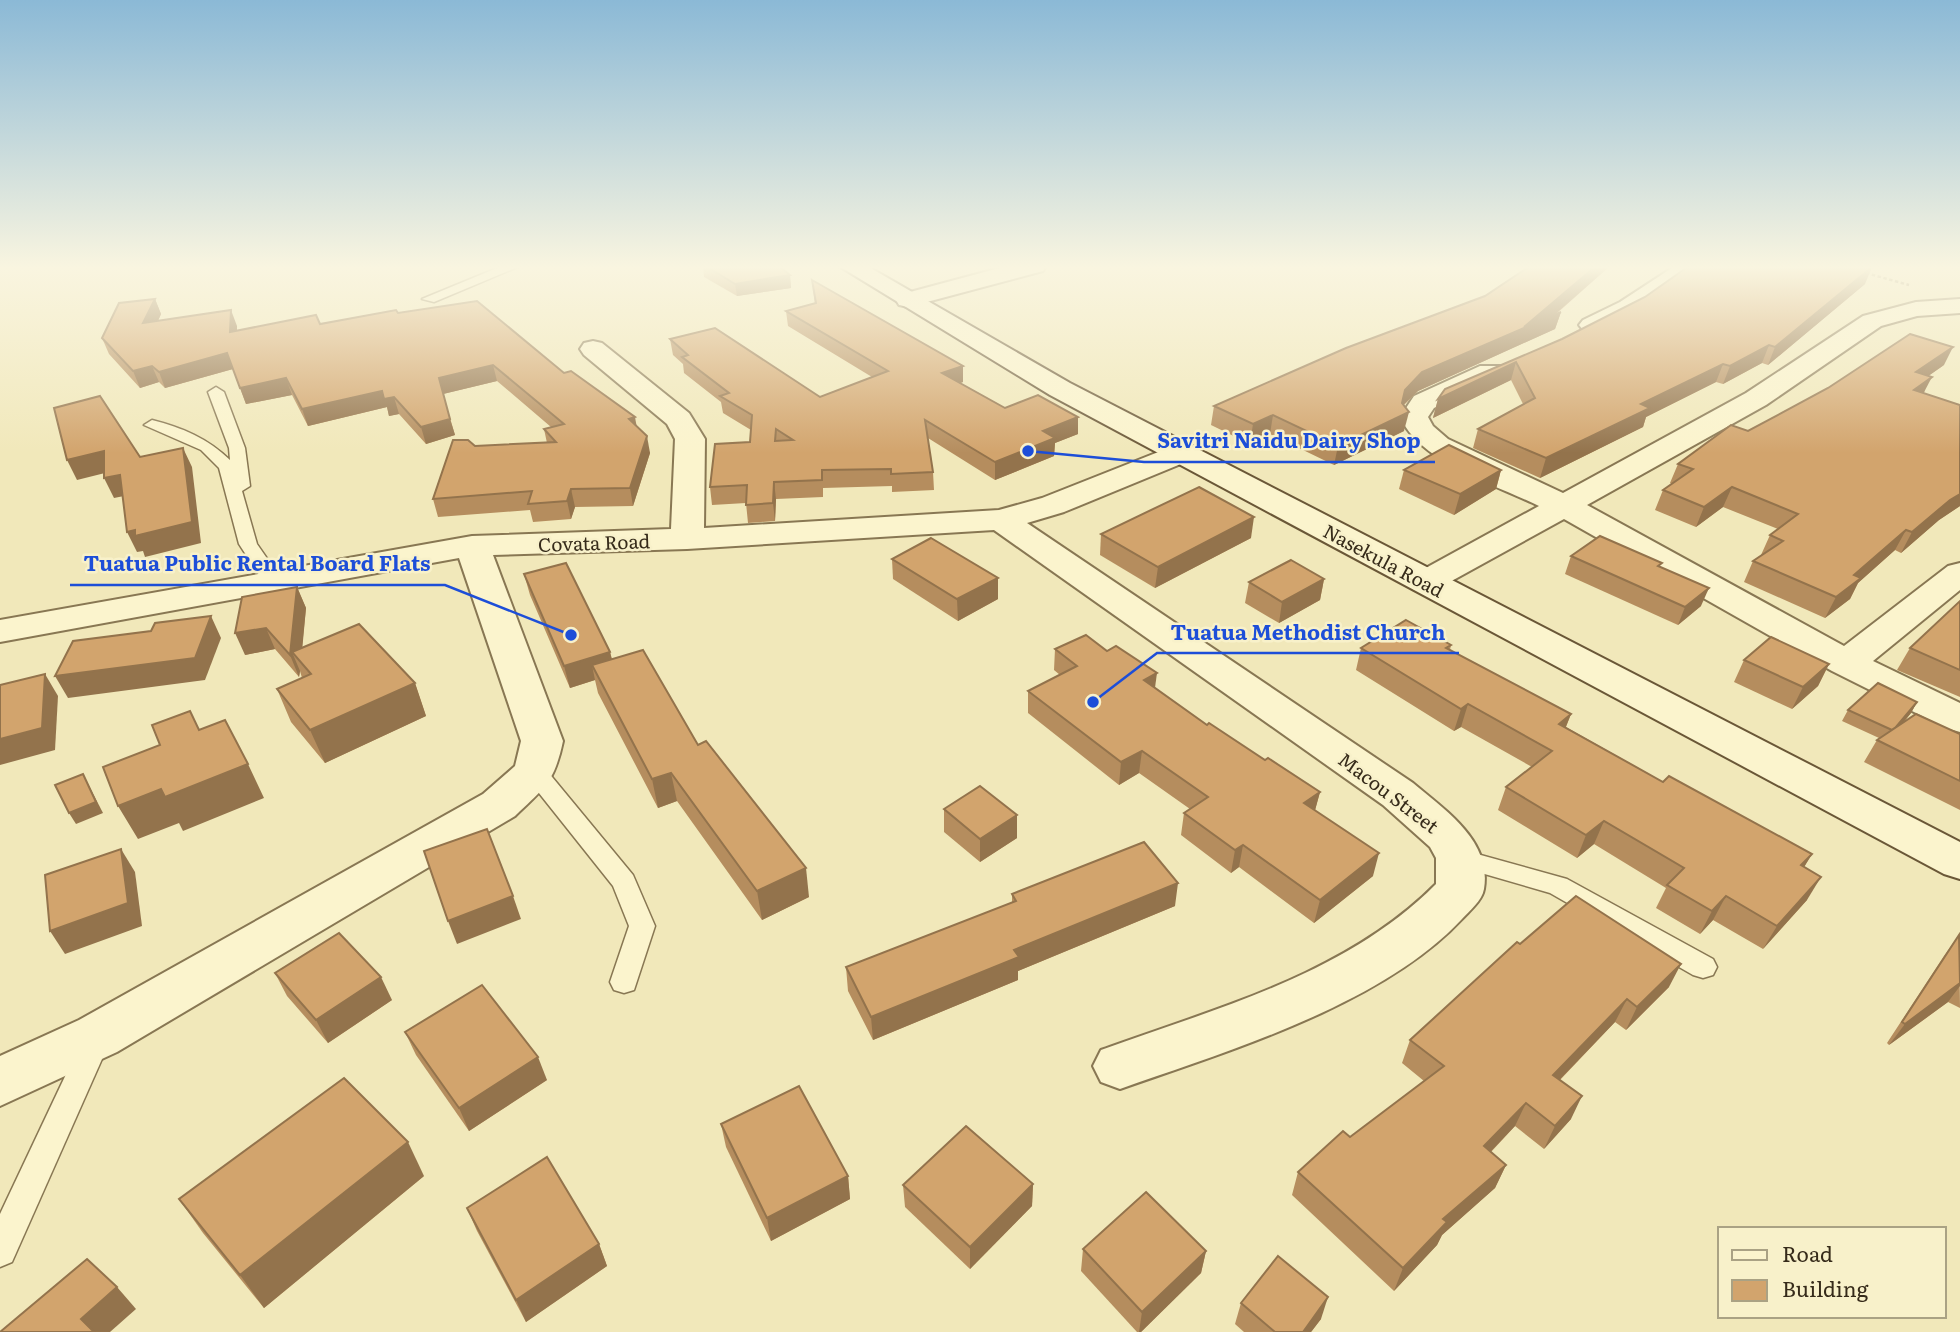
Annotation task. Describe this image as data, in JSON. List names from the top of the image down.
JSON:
{
  "streets": {
    "street": ["Covata Road", "Nasekula Road", "Macou Street"]
  },
  "crossings": [
    ["Covata Road", "Nasekula Road"],
    ["Covata Road", "Macou Street"]
  ],
  "places": ["Savitri Naidu Dairy Shop", "Tuatua Public Rental Board Flats", "Tuatua Methodist Church"],
  "legend": ["Road", "Building"]
}
